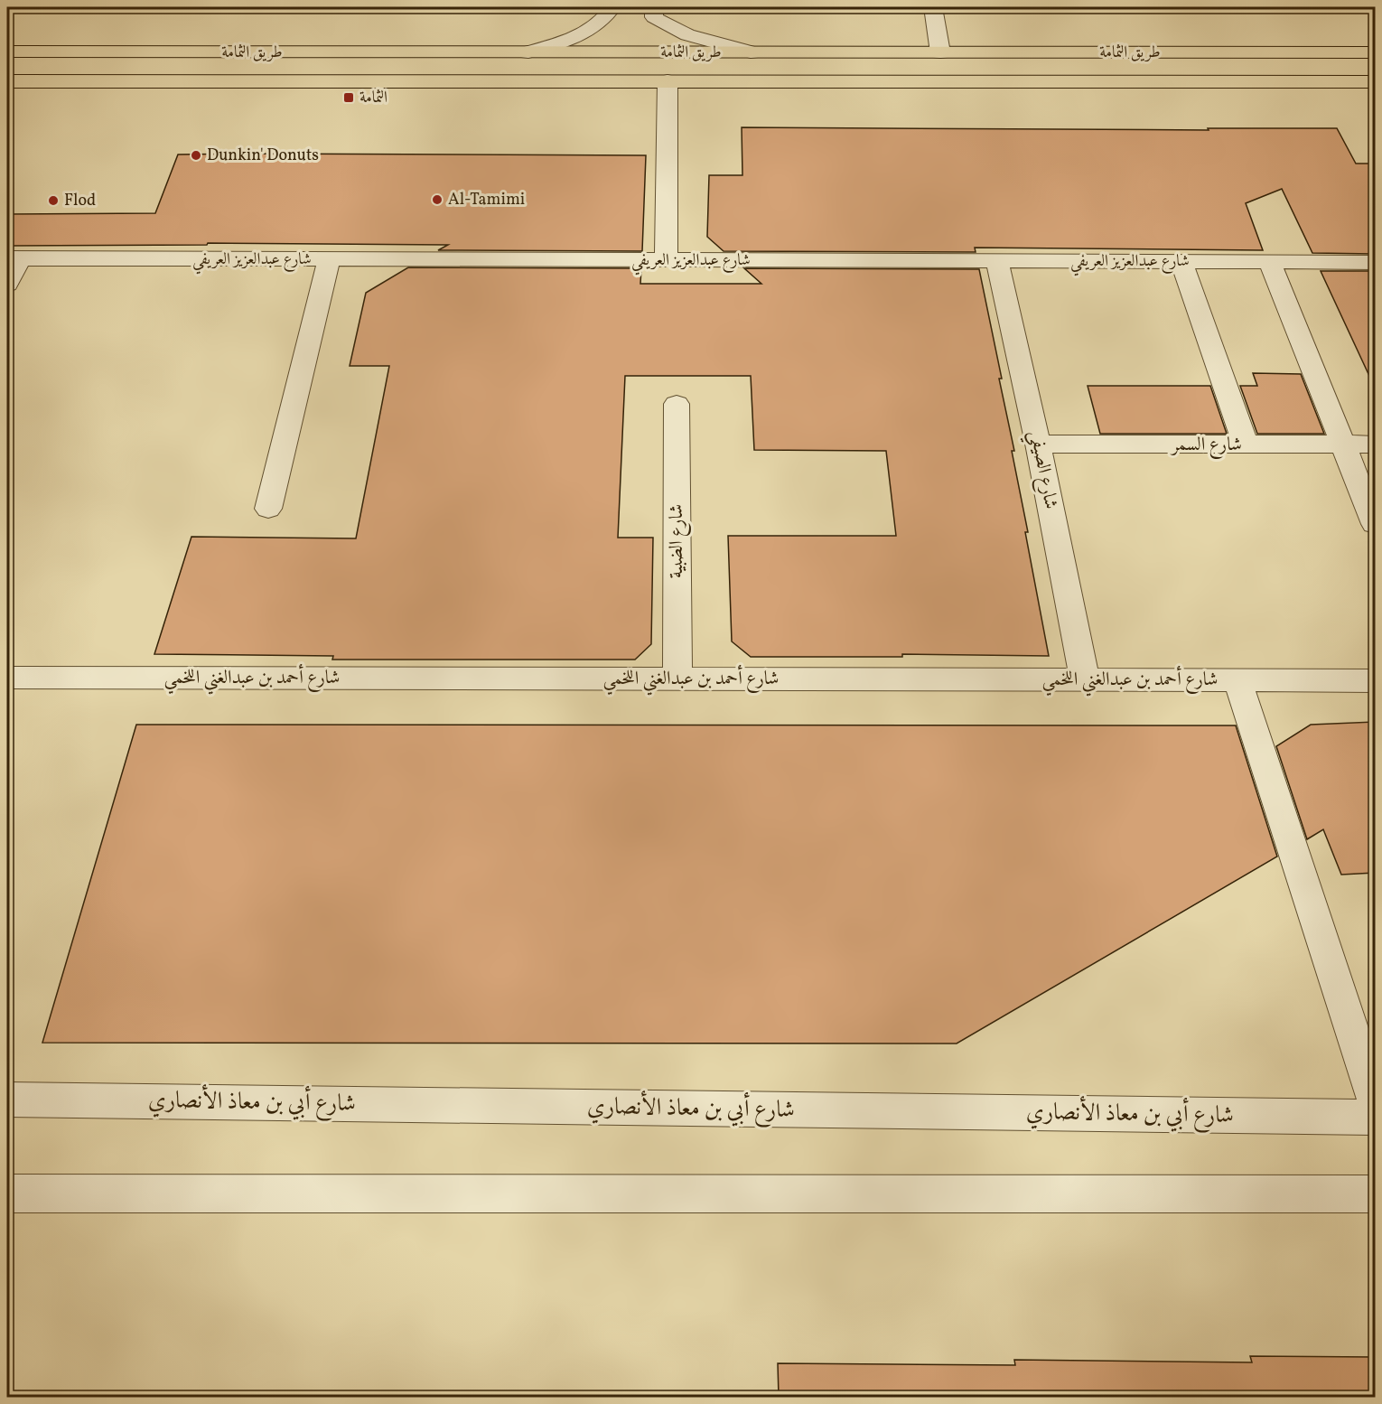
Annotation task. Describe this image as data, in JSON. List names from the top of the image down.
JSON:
{
  "streets": {
    "main road": ["طريق الثمامة"],
    "street": [
      "شارع عبدالعزيز العريفي",
      "شارع السمر",
      "شارع الصيفي",
      "شارع الضبية",
      "شارع أحمد بن عبدالغني اللخمي",
      "شارع أبي بن معاذ الأنصاري"
    ]
  },
  "crossings": [
    ["شارع عبدالعزيز العريفي", "شارع الصيفي"],
    ["شارع السمر", "شارع الصيفي"],
    ["شارع الصيفي", "شارع أحمد بن عبدالغني اللخمي"],
    ["شارع الضبية", "شارع أحمد بن عبدالغني اللخمي"]
  ],
  "places": {
    "transit": ["الثمامة"],
    "other": ["Dunkin' Donuts", "Al-Tamimi", "Flod"]
  }
}
